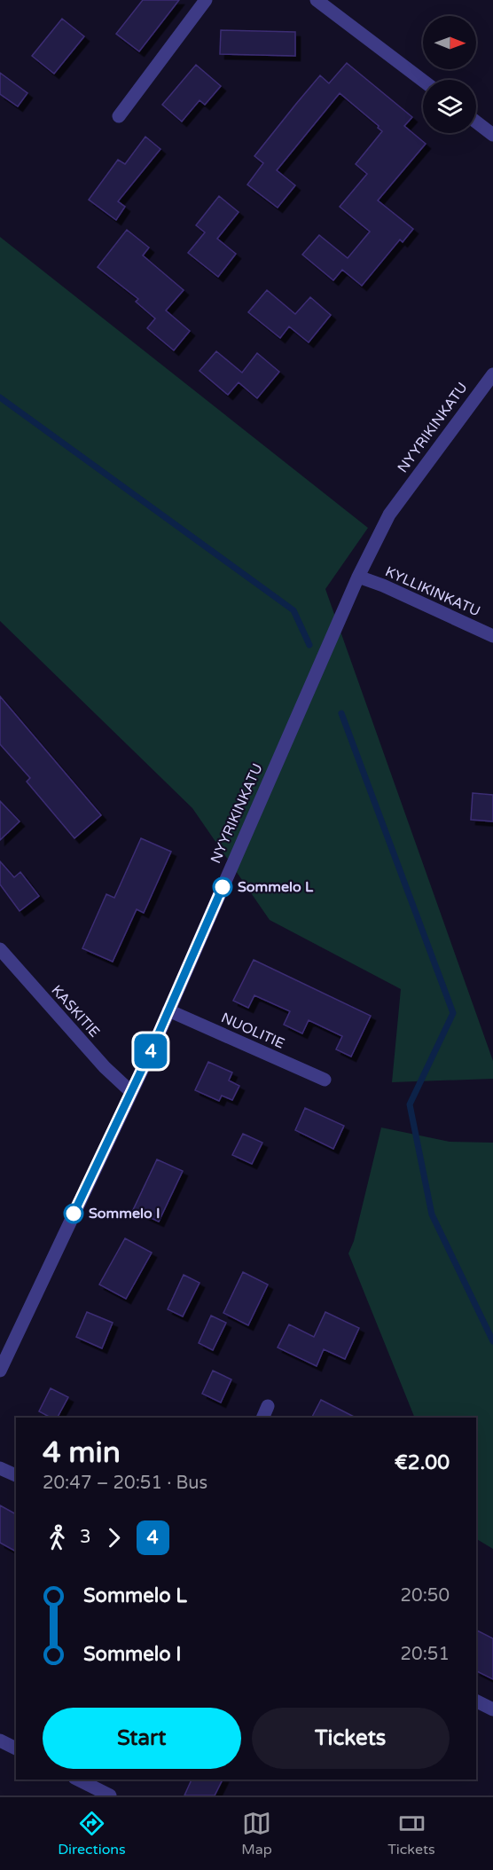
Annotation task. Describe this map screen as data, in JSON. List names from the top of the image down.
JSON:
{
  "streets": {
    "street": [
      "NYYRIKINKATU",
      "KYLLIKINKATU",
      "KASKITIE",
      "NUOLITIE"
    ]
  },
  "crossings": [
    ["NYYRIKINKATU", "KYLLIKINKATU"],
    ["NYYRIKINKATU", "KASKITIE"],
    ["NYYRIKINKATU", "NUOLITIE"]
  ],
  "places": ["Sommelo L", "Sommelo I"],
  "lines": ["bus line 4"],
  "north": "right",
  "page": {
    "on_map": "4",
    "heading": ["4 min", "20:47 – 20:51 · Bus", "€2.00"],
    "legs": ["3", "4"],
    "list": [
      {
        "name": "Sommelo L",
        "value": "20:50"
      },
      {
        "name": "Sommelo I",
        "value": "20:51"
      }
    ],
    "buttons": ["Start", "Tickets"],
    "tabs": ["Directions", "Map", "Tickets"]
  }
}
